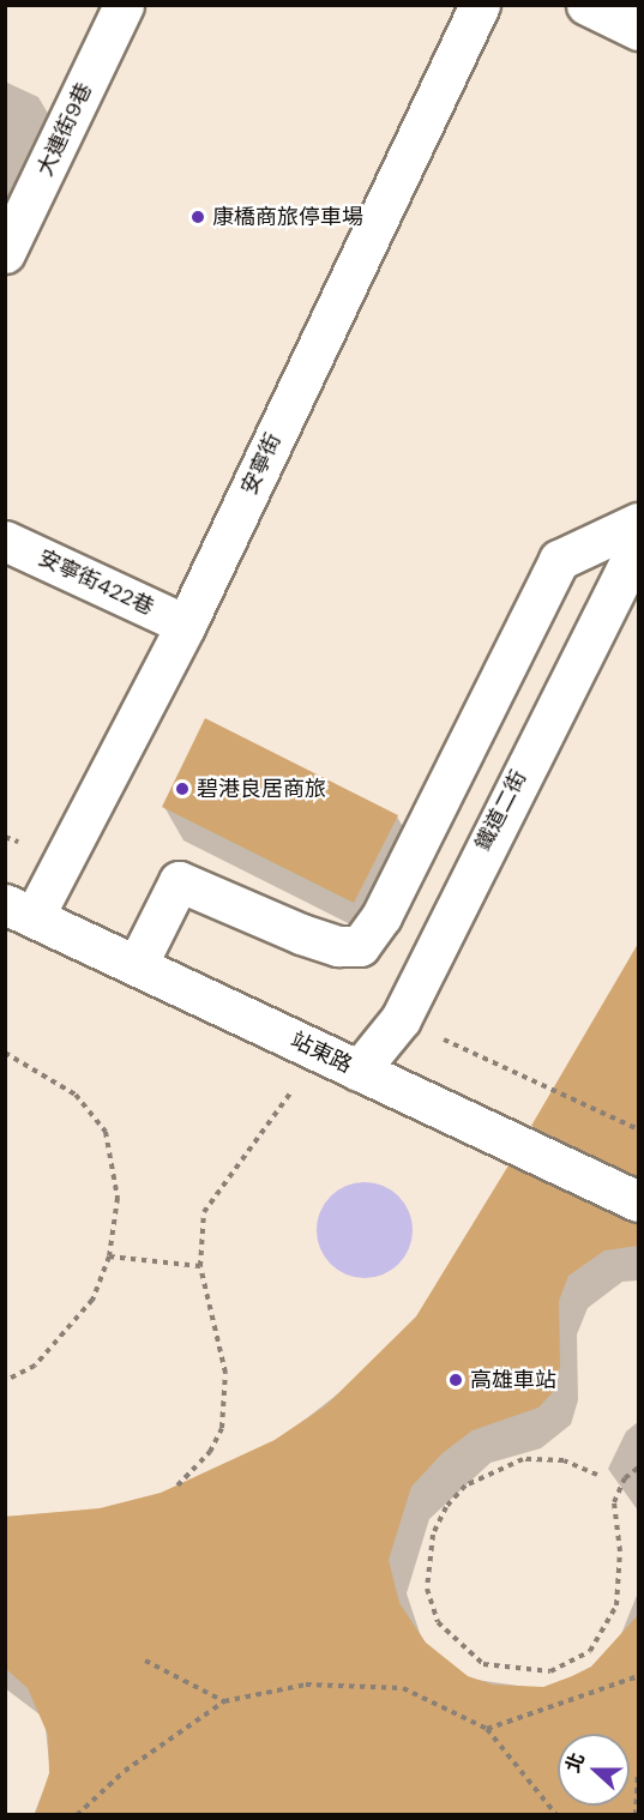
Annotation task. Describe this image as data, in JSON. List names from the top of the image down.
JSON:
{
  "streets": {
    "street": [
      "大連街9巷",
      "安寧街",
      "安寧街422巷",
      "鐵道二街",
      "站東路"
    ]
  },
  "crossings": [
    ["安寧街", "安寧街422巷"],
    ["安寧街", "站東路"],
    ["鐵道二街", "站東路"]
  ],
  "places": ["康橋商旅停車場", "碧港良居商旅", "高雄車站"],
  "north": "left"
}
